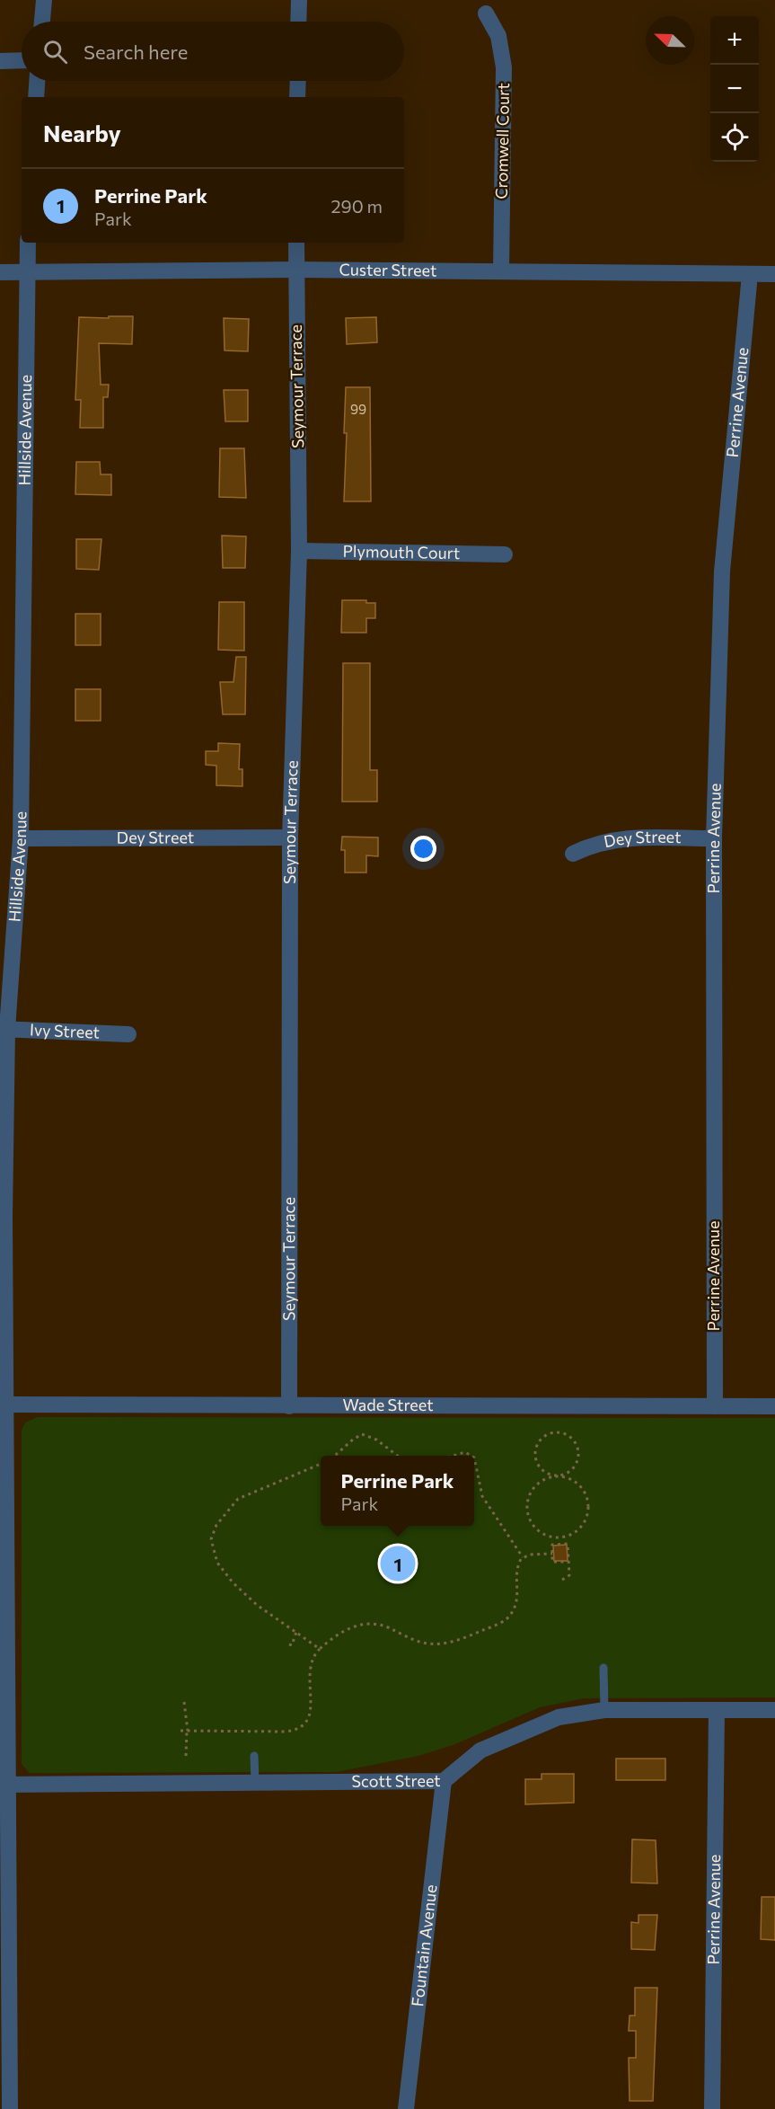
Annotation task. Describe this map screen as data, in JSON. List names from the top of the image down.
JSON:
{
  "streets": {
    "street": [
      "Cromwell Court",
      "Custer Street",
      "Seymour Terrace",
      "Perrine Avenue",
      "Hillside Avenue",
      "Plymouth Court",
      "Dey Street",
      "Ivy Street",
      "Wade Street",
      "Scott Street",
      "Fountain Avenue"
    ]
  },
  "crossings": [
    ["Cromwell Court", "Custer Street"],
    ["Custer Street", "Seymour Terrace"],
    ["Custer Street", "Perrine Avenue"],
    ["Custer Street", "Hillside Avenue"],
    ["Seymour Terrace", "Plymouth Court"],
    ["Seymour Terrace", "Dey Street"],
    ["Seymour Terrace", "Wade Street"],
    ["Perrine Avenue", "Dey Street"],
    ["Perrine Avenue", "Wade Street"],
    ["Perrine Avenue", "Scott Street"],
    ["Hillside Avenue", "Dey Street"],
    ["Hillside Avenue", "Ivy Street"],
    ["Hillside Avenue", "Wade Street"],
    ["Hillside Avenue", "Scott Street"],
    ["Scott Street", "Fountain Avenue"]
  ],
  "house_numbers": ["99"],
  "north": "top left",
  "page": {
    "map_buttons": ["+", "−"],
    "search": "Search here",
    "heading": "Nearby",
    "list": [
      {
        "mark": "1",
        "name": "Perrine Park",
        "note": "Park",
        "value": "290 m"
      }
    ],
    "popup": ["Perrine Park", "Park"],
    "pins": "1"
  }
}
